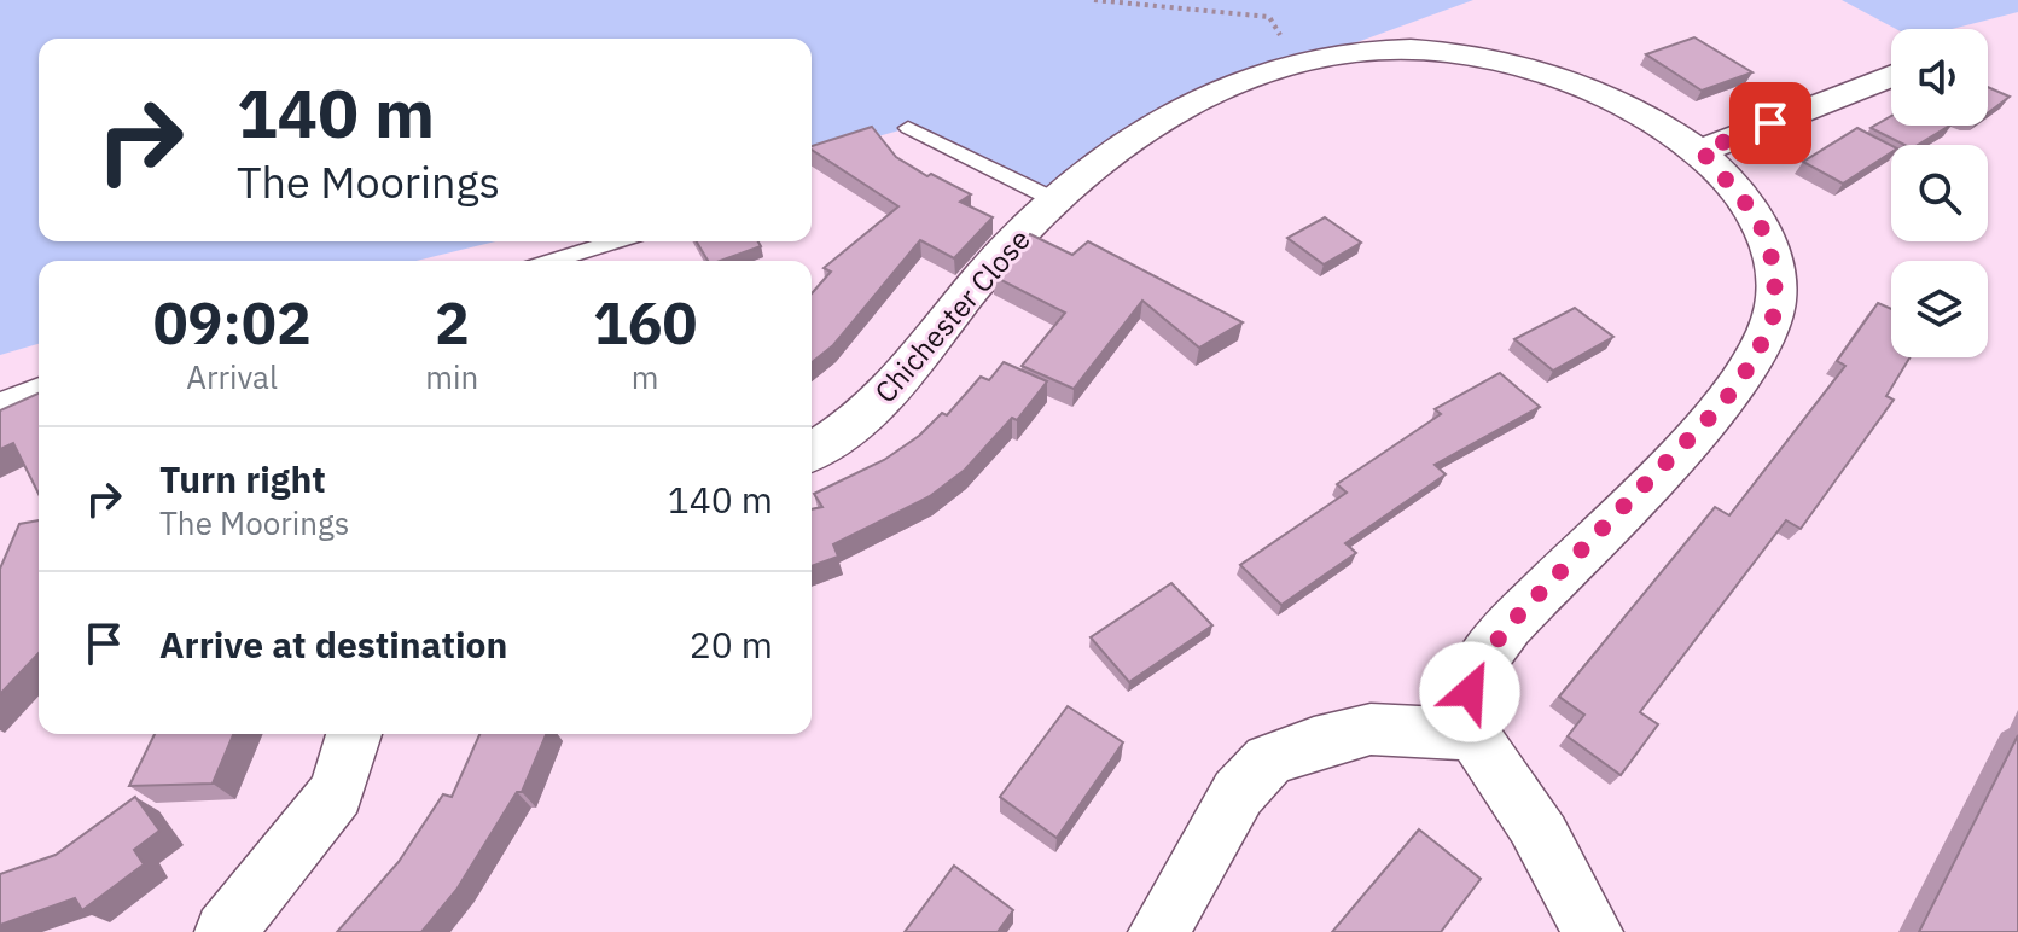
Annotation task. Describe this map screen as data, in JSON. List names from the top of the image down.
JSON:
{
  "streets": {
    "street": ["Chichester Close"]
  },
  "page": {
    "turn": ["140 m", "The Moorings"],
    "eta": [
      "09:02",
      "Arrival",
      "2",
      "min",
      "160",
      "m"
    ],
    "list": [
      {
        "name": "Turn right",
        "note": "The Moorings",
        "value": "140 m"
      },
      {
        "name": "Arrive at destination",
        "value": "20 m"
      }
    ]
  }
}
